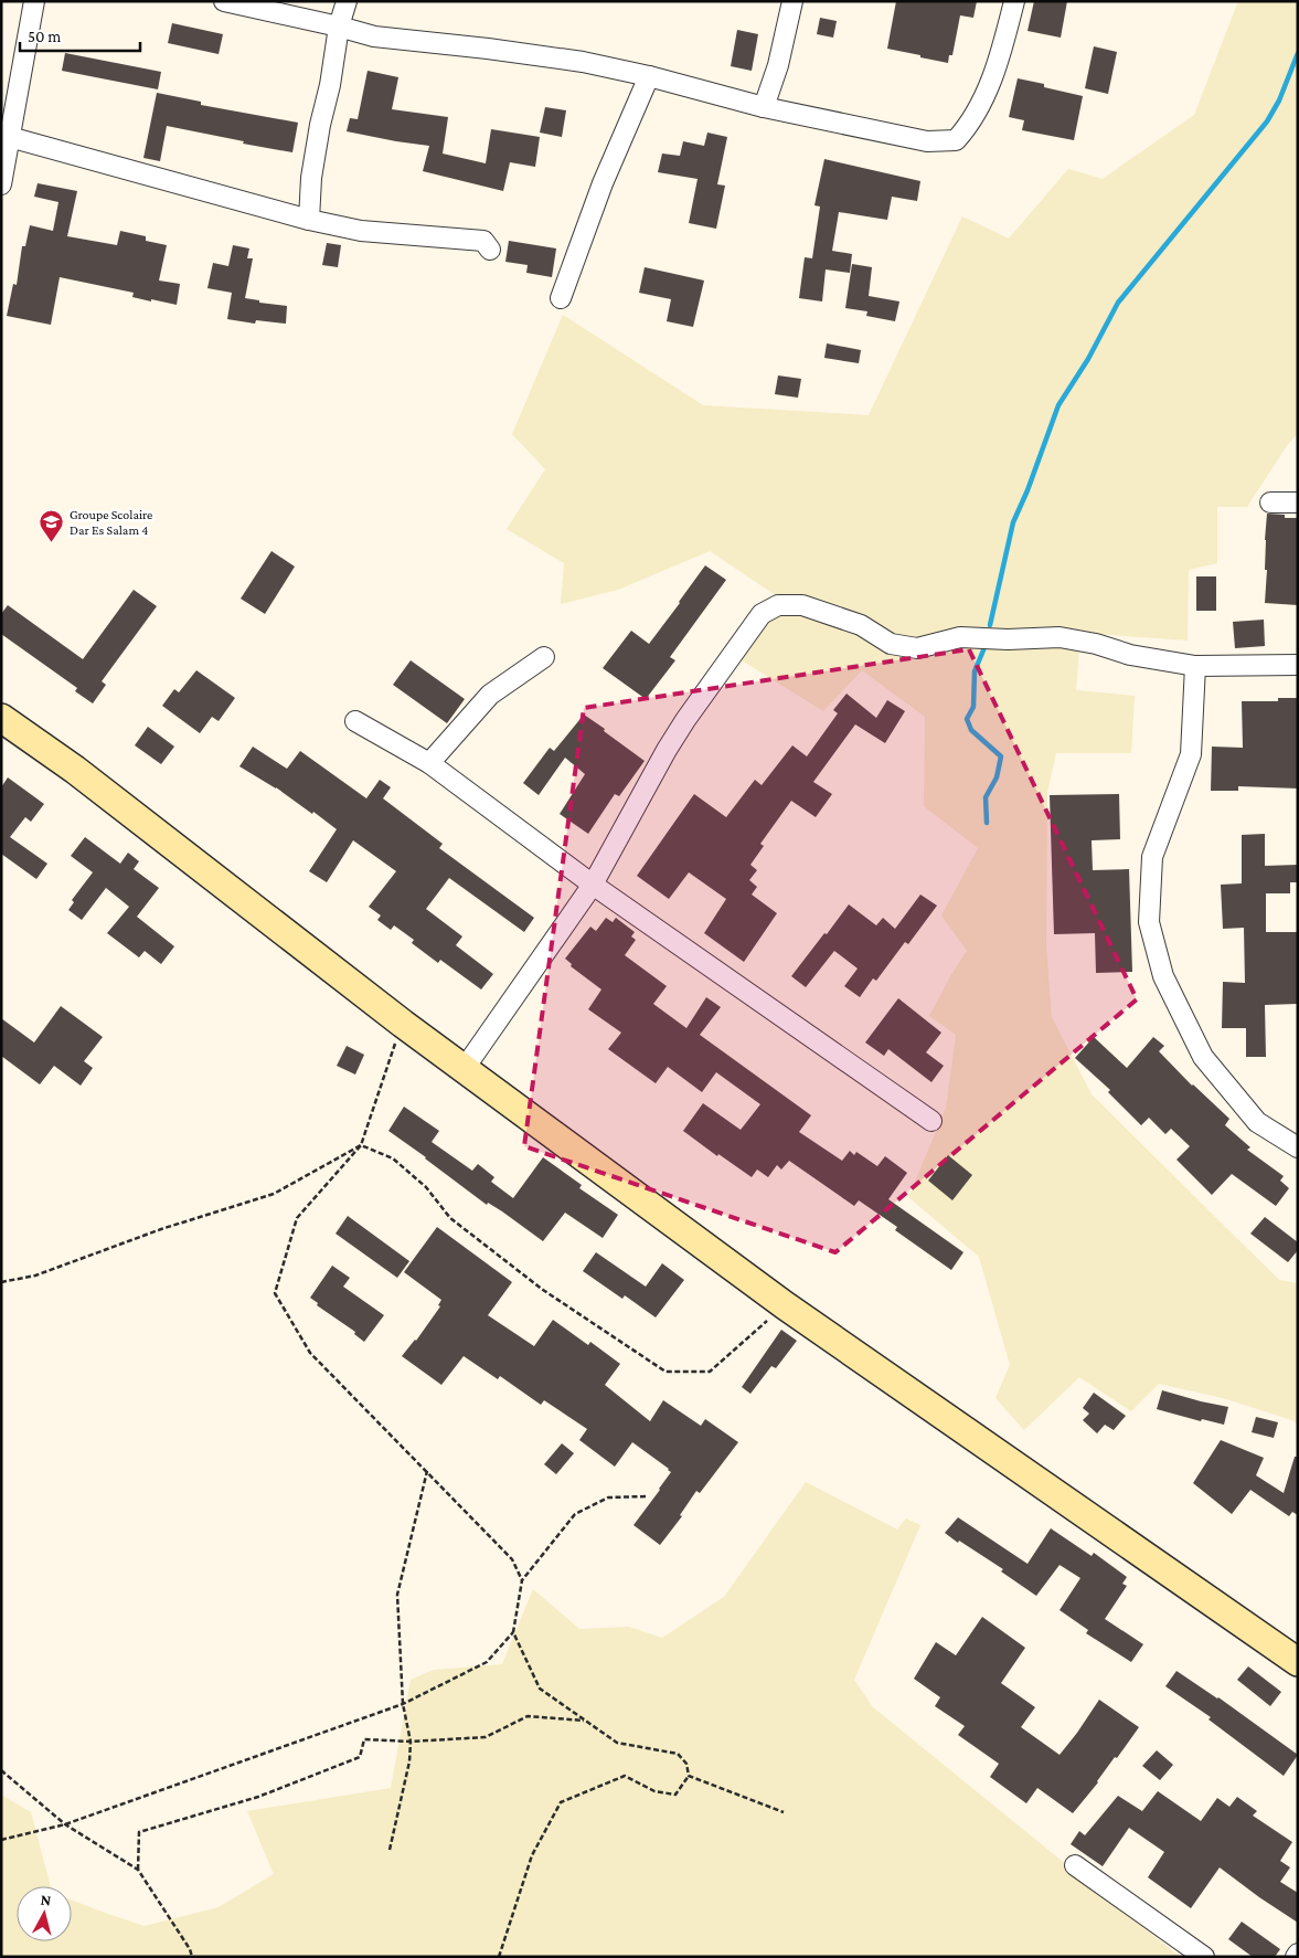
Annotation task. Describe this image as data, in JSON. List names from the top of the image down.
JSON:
{
  "places": {
    "school or university": ["Groupe Scolaire Dar Es Salam 4"]
  },
  "scale_bar": "50 m",
  "north": "top"
}
